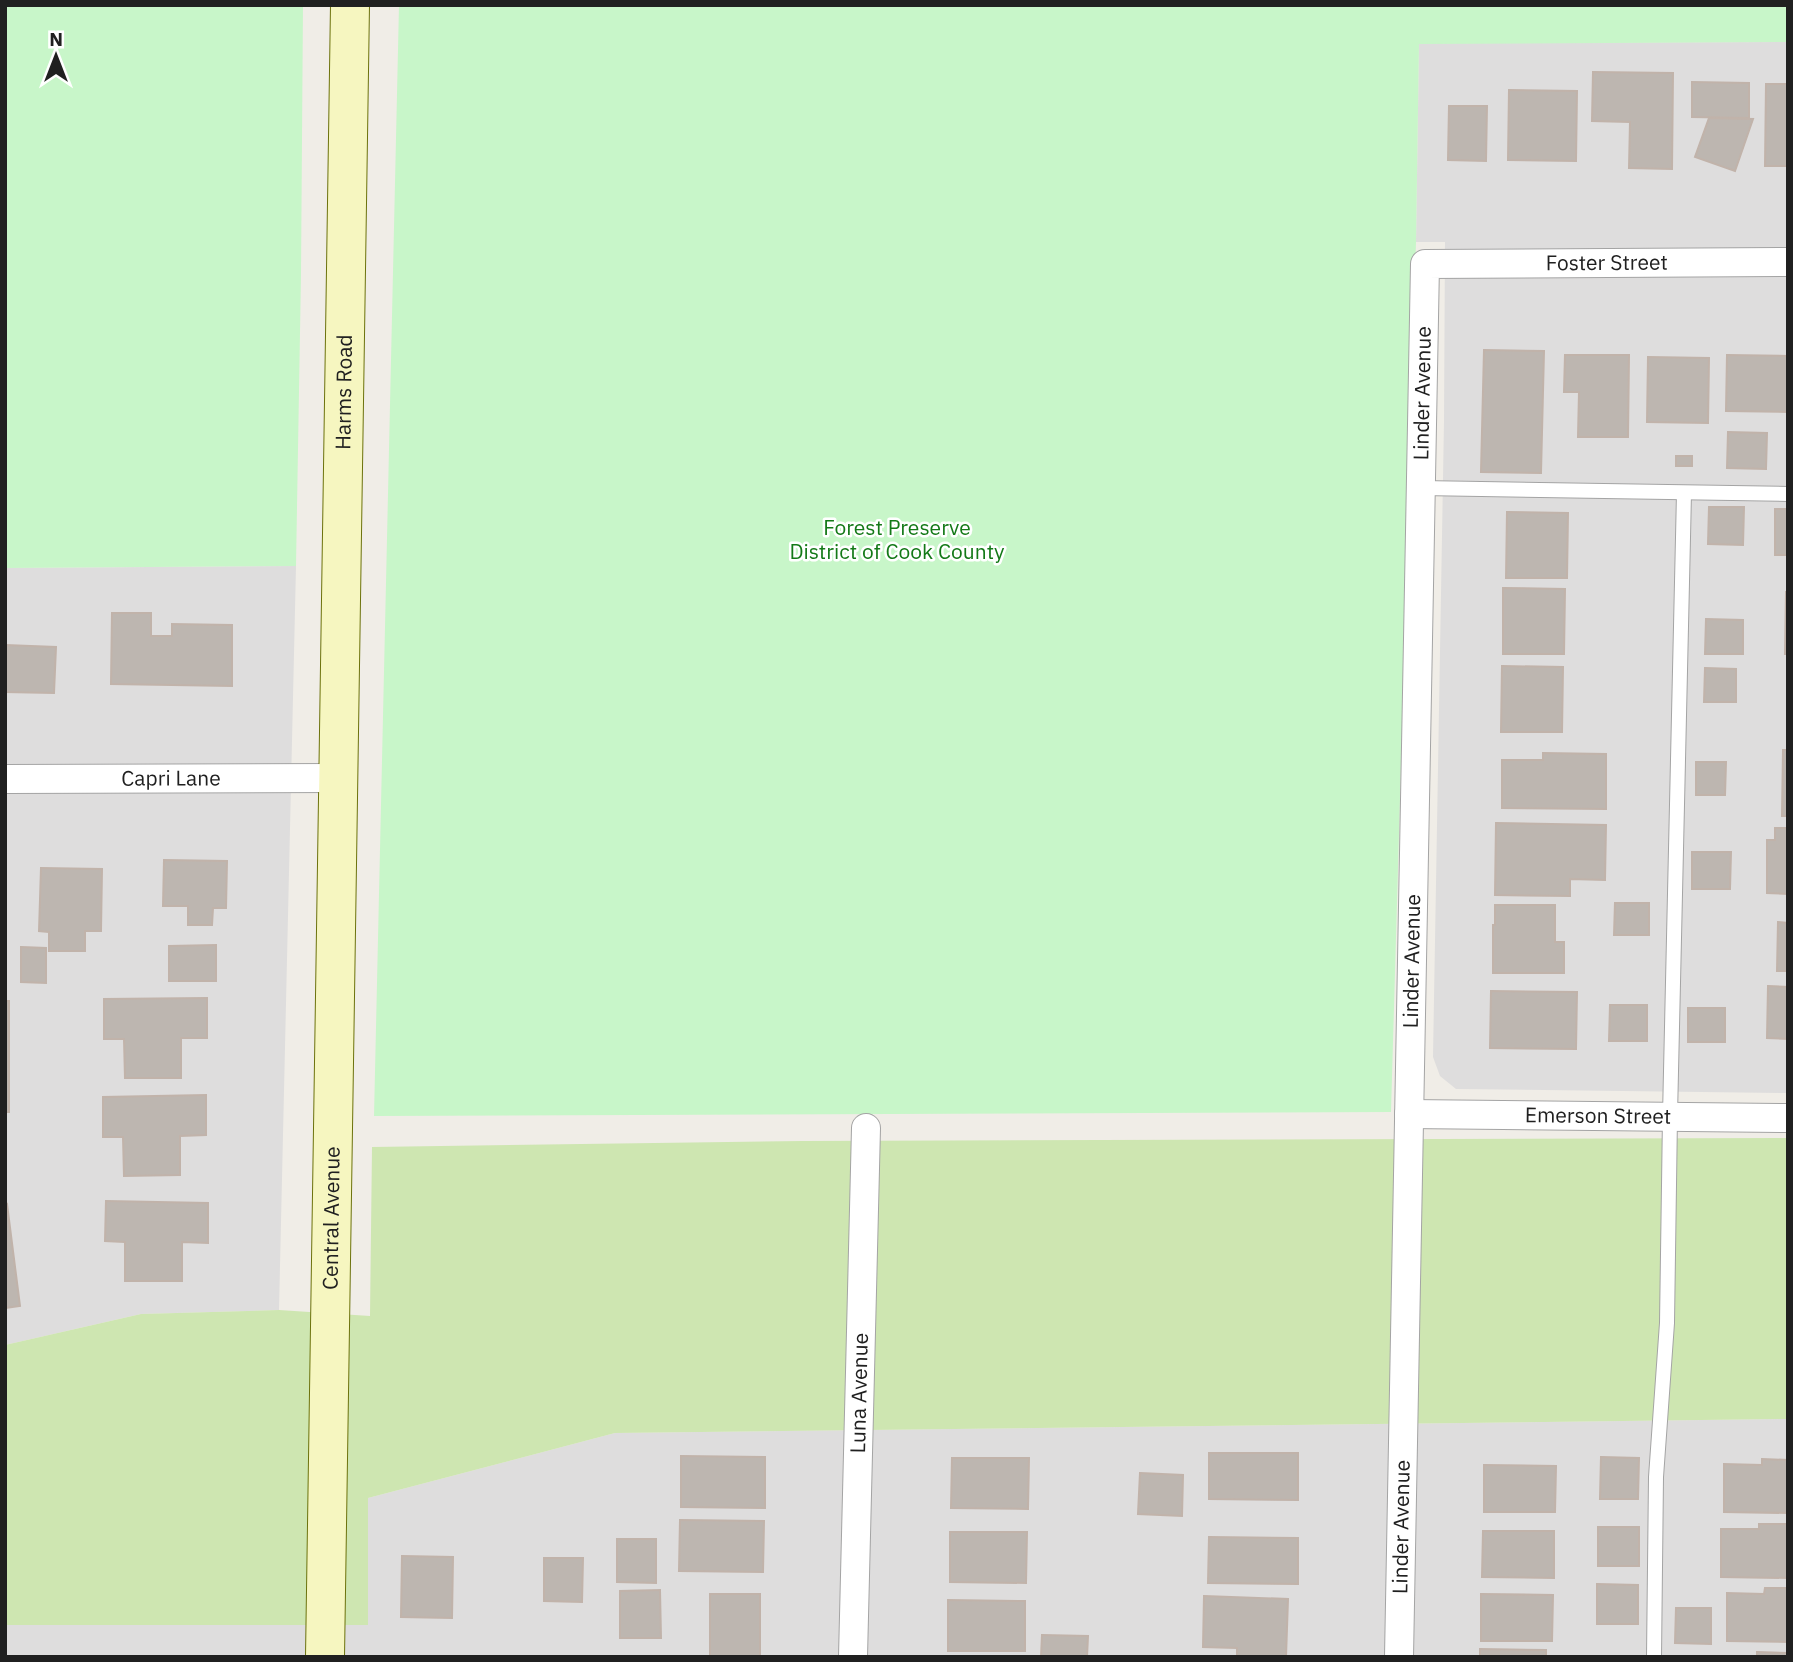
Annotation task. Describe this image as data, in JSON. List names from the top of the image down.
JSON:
{
  "streets": {
    "main road": ["Harms Road", "Central Avenue"],
    "street": [
      "Foster Street",
      "Linder Avenue",
      "Capri Lane",
      "Emerson Street",
      "Luna Avenue"
    ]
  },
  "crossings": [
    ["Foster Street", "Linder Avenue"],
    ["Harms Road", "Capri Lane"],
    ["Harms Road", "Central Avenue"],
    ["Linder Avenue", "Emerson Street"],
    ["Capri Lane", "Central Avenue"]
  ],
  "parks": ["Forest Preserve District of Cook County"],
  "north": "top"
}
